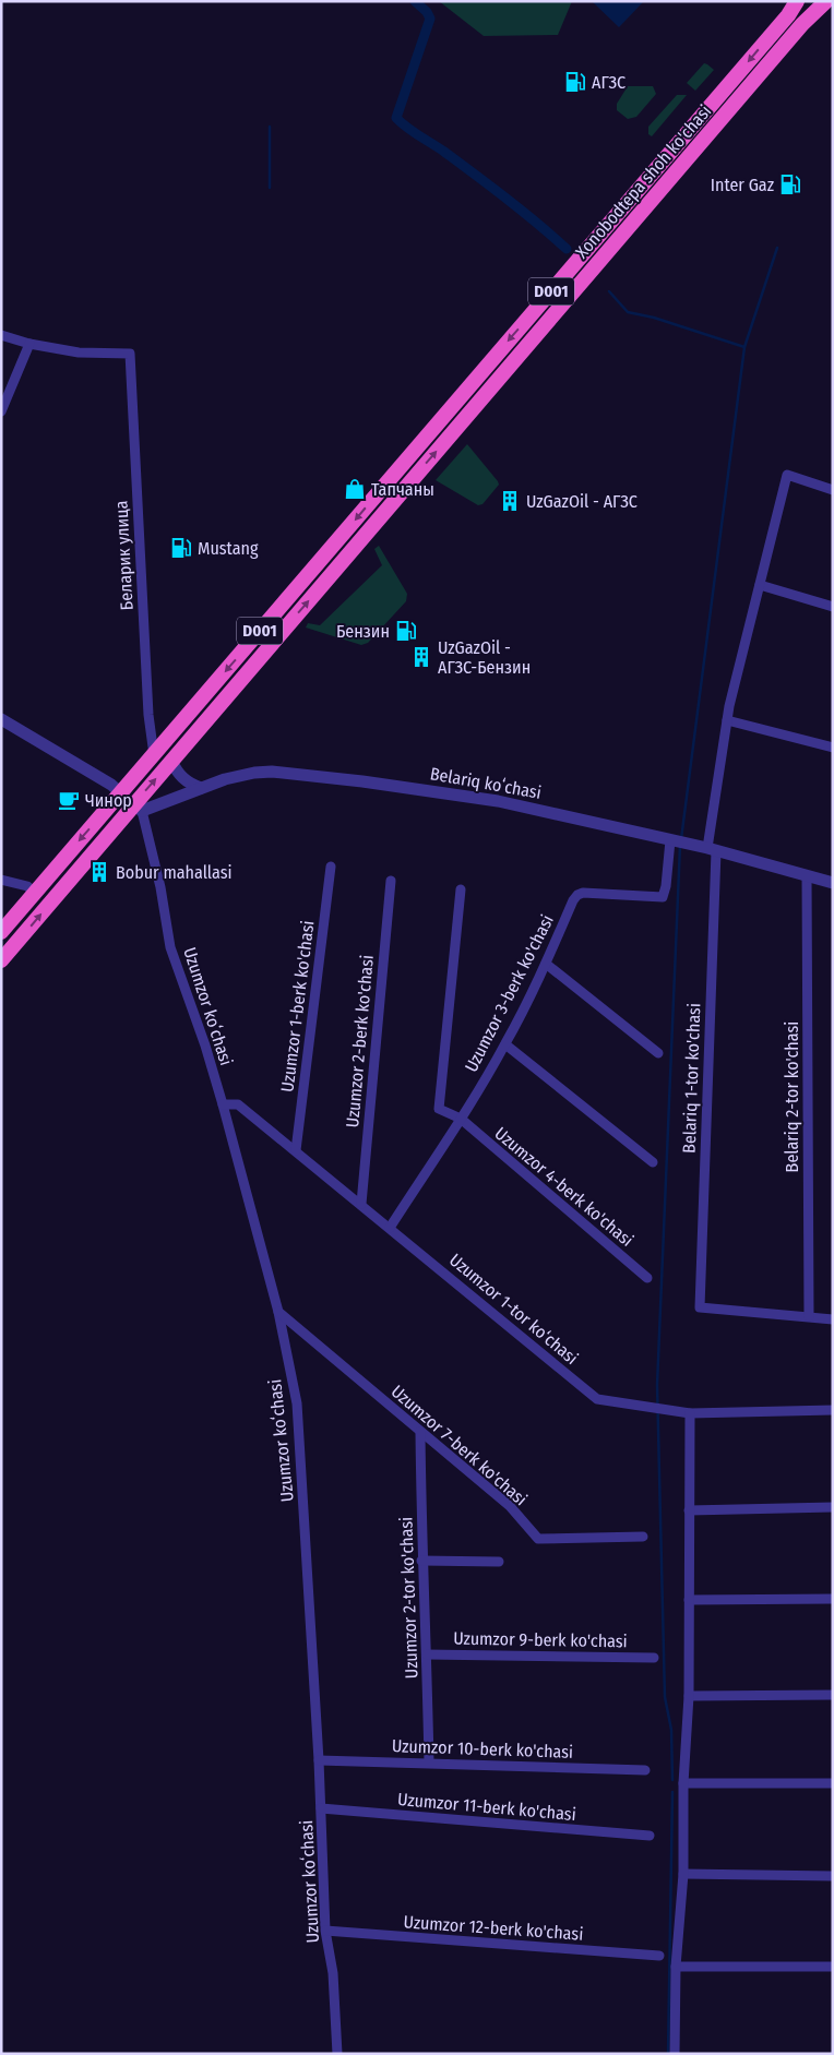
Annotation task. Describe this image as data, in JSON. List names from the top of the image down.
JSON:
{
  "streets": {
    "highway": ["Xonobodtepa shoh ko'chasi", "D001"],
    "street": [
      "Беларик улица",
      "Belariq koʻchasi",
      "Uzumzor 3-berk ko'chasi",
      "Uzumzor koʻchasi",
      "Uzumzor 1-berk ko'chasi",
      "Uzumzor 2-berk ko'chasi",
      "Belariq 1-tor ko'chasi",
      "Belariq 2-tor ko'chasi",
      "Uzumzor 4-berk ko'chasi",
      "Uzumzor 1-tor ko‘chasi",
      "Uzumzor 7-berk ko'chasi",
      "Uzumzor 2-tor ko'chasi",
      "Uzumzor 9-berk ko'chasi",
      "Uzumzor 10-berk ko'chasi",
      "Uzumzor 11-berk ko'chasi",
      "Uzumzor 12-berk ko'chasi"
    ]
  },
  "crossings": [
    ["Xonobodtepa shoh ko'chasi", "Беларик улица"],
    ["Xonobodtepa shoh ko'chasi", "Belariq koʻchasi"],
    ["Xonobodtepa shoh ko'chasi", "Uzumzor koʻchasi"],
    ["Belariq koʻchasi", "Uzumzor 3-berk ko'chasi"],
    ["Belariq koʻchasi", "Uzumzor koʻchasi"],
    ["Belariq koʻchasi", "Belariq 1-tor ko'chasi"],
    ["Belariq koʻchasi", "Belariq 2-tor ko'chasi"],
    ["Uzumzor 3-berk ko'chasi", "Uzumzor 4-berk ko'chasi"],
    ["Uzumzor 3-berk ko'chasi", "Uzumzor 1-tor ko‘chasi"],
    ["Uzumzor koʻchasi", "Uzumzor 1-tor ko‘chasi"],
    ["Uzumzor koʻchasi", "Uzumzor 7-berk ko'chasi"],
    ["Uzumzor koʻchasi", "Uzumzor 10-berk ko'chasi"],
    ["Uzumzor koʻchasi", "Uzumzor 11-berk ko'chasi"],
    ["Uzumzor koʻchasi", "Uzumzor 12-berk ko'chasi"],
    ["Uzumzor 1-berk ko'chasi", "Uzumzor 1-tor ko‘chasi"],
    ["Uzumzor 2-berk ko'chasi", "Uzumzor 1-tor ko‘chasi"],
    ["Belariq 1-tor ko'chasi", "Belariq 2-tor ko'chasi"],
    ["Uzumzor 7-berk ko'chasi", "Uzumzor 2-tor ko'chasi"],
    ["Uzumzor 2-tor ko'chasi", "Uzumzor 9-berk ko'chasi"],
    ["Uzumzor 2-tor ko'chasi", "Uzumzor 10-berk ko'chasi"]
  ],
  "places": {
    "fuel station": [
      "АГЗС",
      "Inter Gaz",
      "Mustang",
      "Бензин"
    ],
    "shop": ["Тапчаны"],
    "building": ["UzGazOil - АГЗС", "UzGazOil - АГЗС-Бензин", "Bobur mahallasi"],
    "cafe": ["Чинор"]
  }
}
